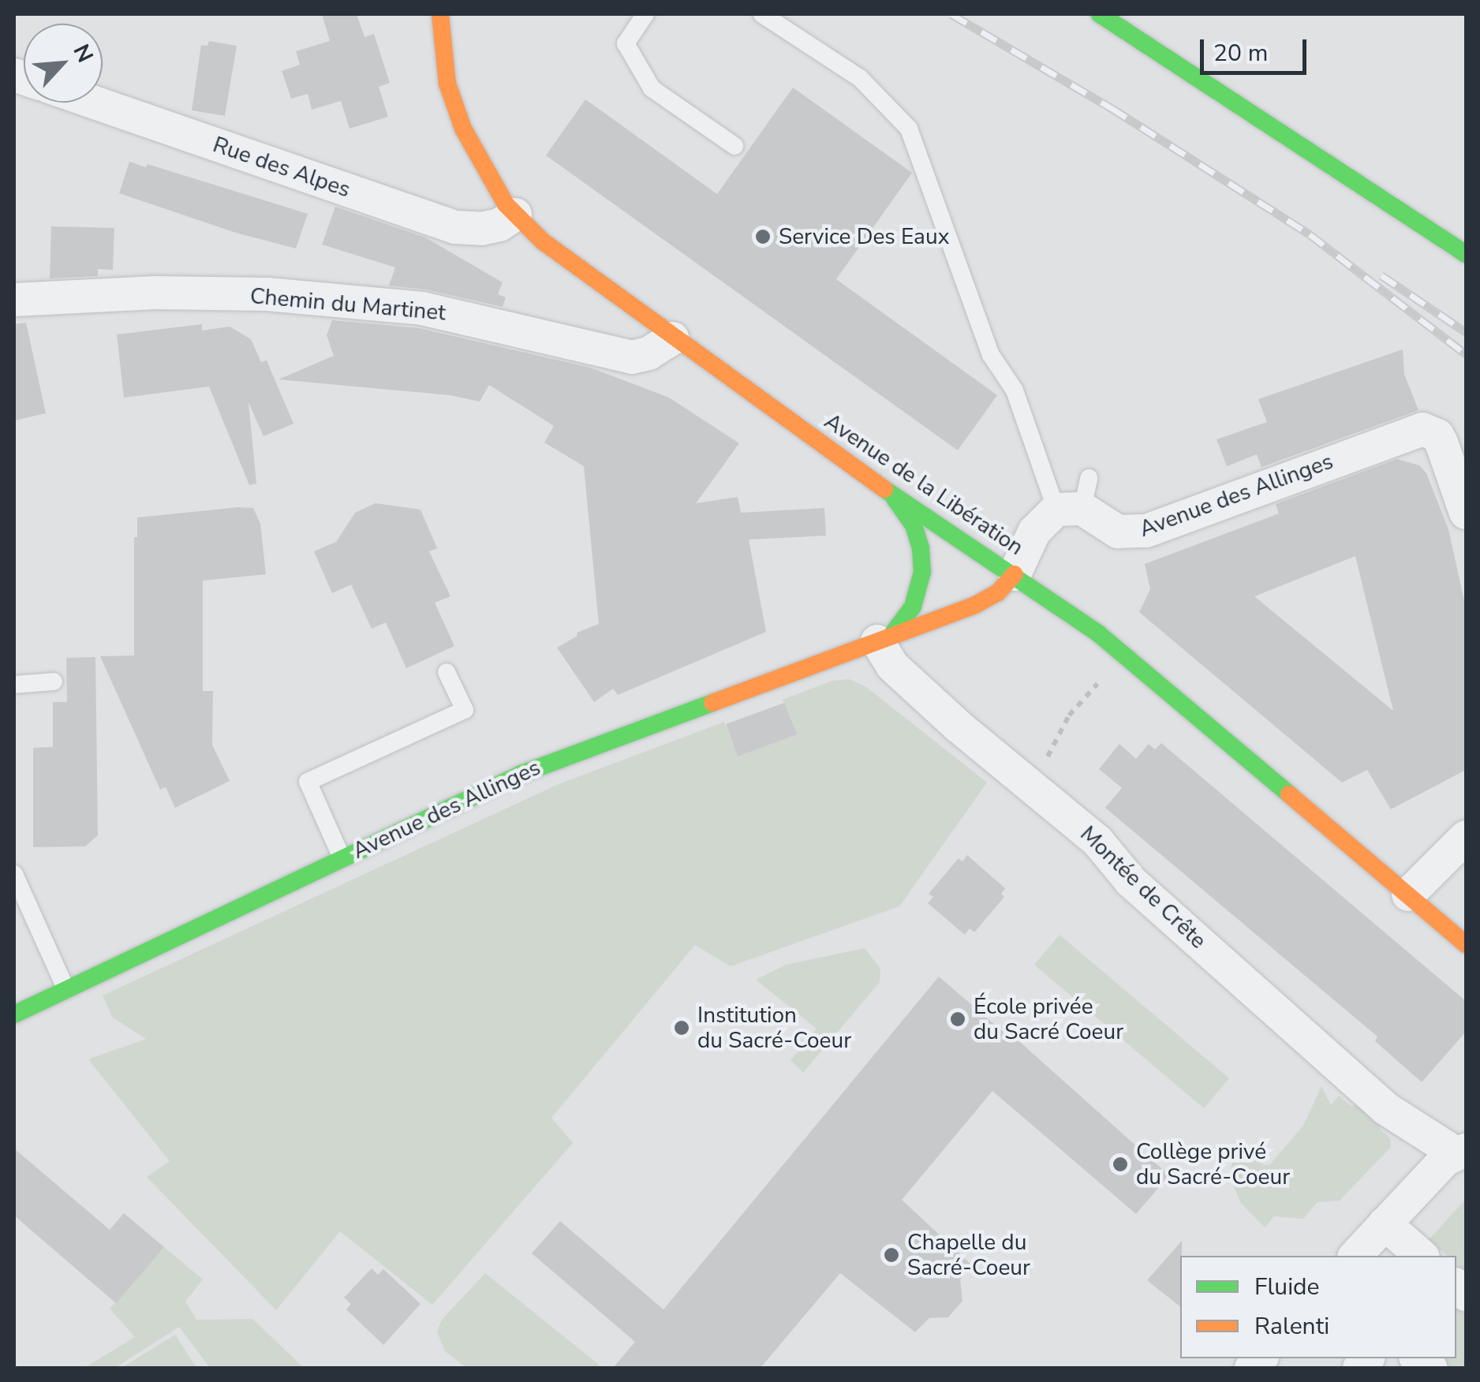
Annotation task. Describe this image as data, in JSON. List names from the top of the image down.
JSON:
{
  "streets": {
    "main road": ["Avenue de la Libération", "Avenue des Allinges"],
    "street": ["Rue des Alpes", "Chemin du Martinet", "Montée de Crête"]
  },
  "crossings": [
    ["Rue des Alpes", "Avenue de la Libération"],
    ["Chemin du Martinet", "Avenue de la Libération"],
    ["Avenue de la Libération", "Avenue des Allinges"],
    ["Avenue des Allinges", "Montée de Crête"]
  ],
  "places": [
    "Service Des Eaux",
    "École privée du Sacré Coeur",
    "Institution du Sacré-Coeur",
    "Collège privé du Sacré-Coeur",
    "Chapelle du Sacré-Coeur"
  ],
  "legend": ["Fluide", "Ralenti"],
  "scale_bar": "20 m",
  "north": "top right"
}
